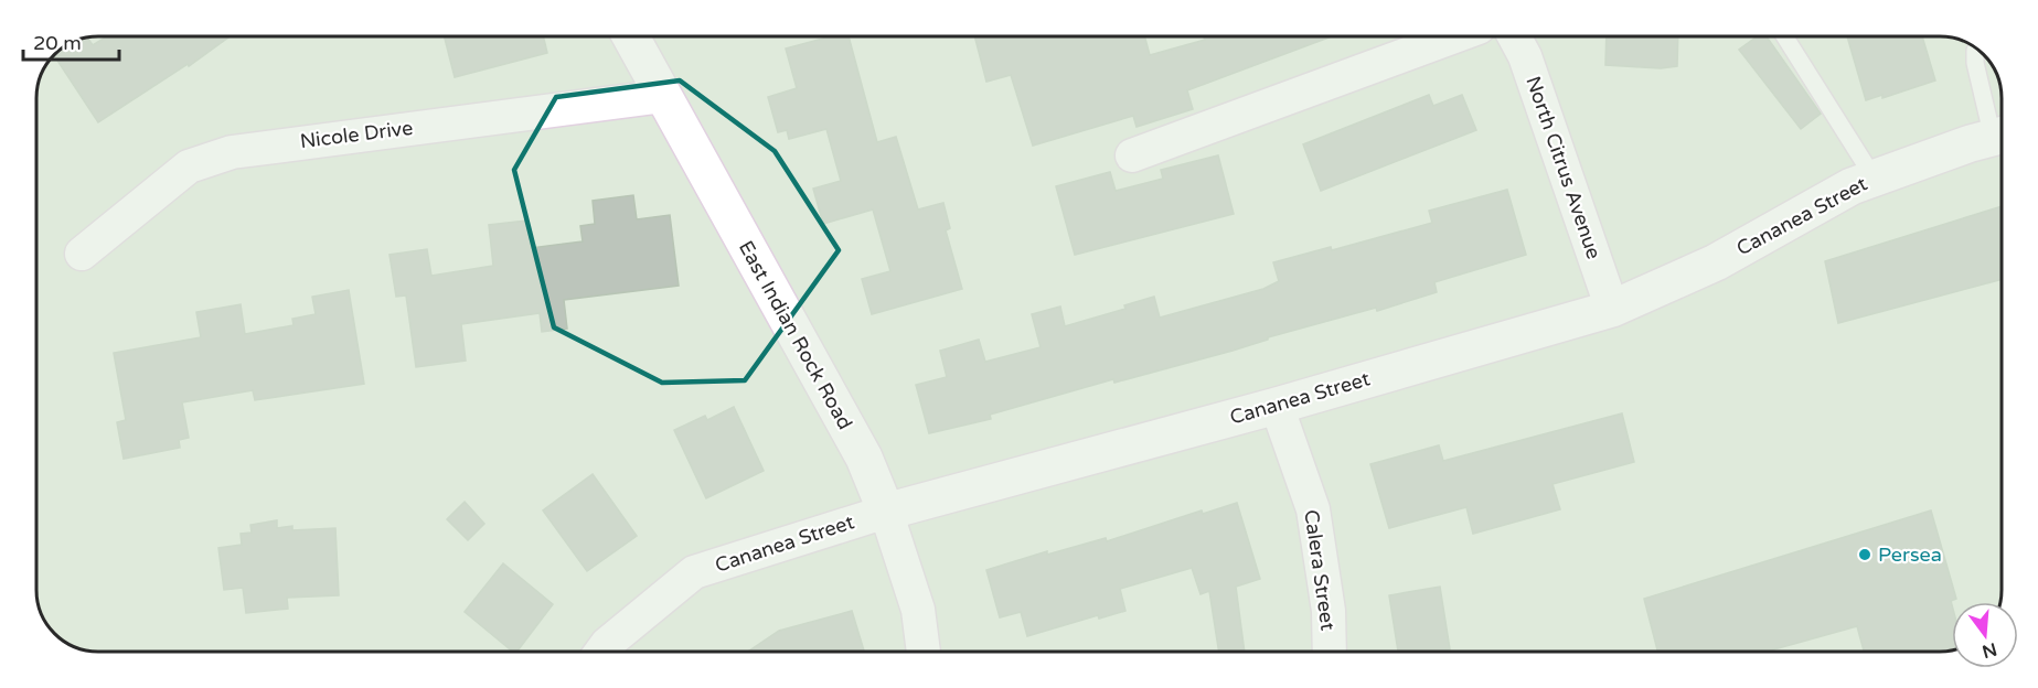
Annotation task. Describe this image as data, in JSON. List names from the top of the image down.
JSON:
{
  "streets": {
    "street": [
      "Nicole Drive",
      "North Citrus Avenue",
      "Cananea Street",
      "East Indian Rock Road",
      "Calera Street"
    ]
  },
  "crossings": [
    ["Nicole Drive", "East Indian Rock Road"],
    ["North Citrus Avenue", "Cananea Street"],
    ["Cananea Street", "East Indian Rock Road"],
    ["Cananea Street", "Calera Street"]
  ],
  "places": ["Persea"],
  "scale_bar": "20 m",
  "north": "bottom"
}
